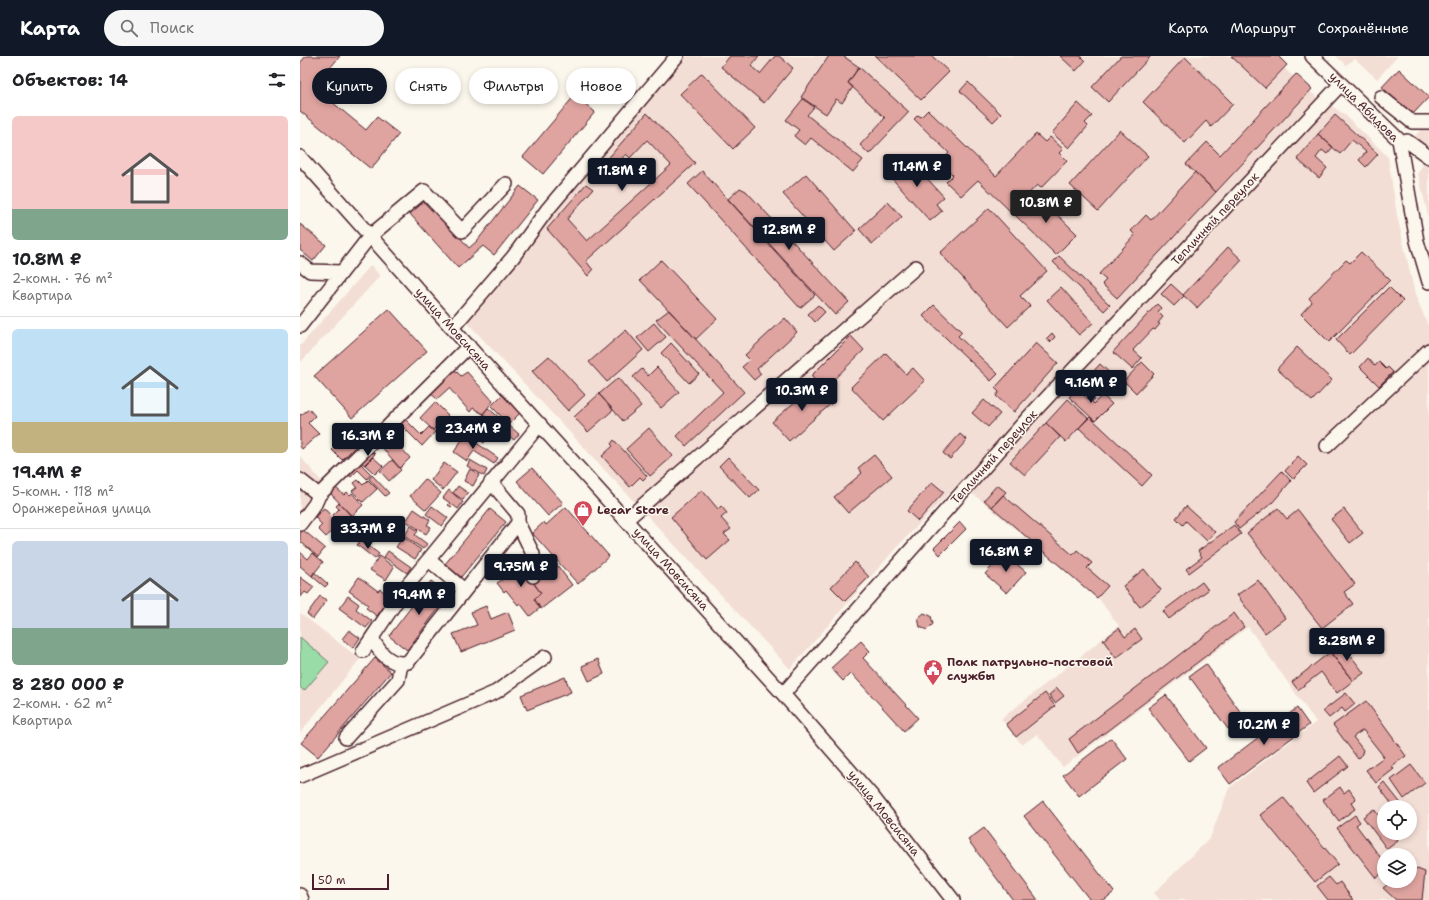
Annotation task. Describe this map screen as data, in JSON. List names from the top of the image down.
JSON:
{
  "streets": {
    "street": ["улица Абидова", "Тепличный переулок", "улица Мовсисяна"]
  },
  "crossings": [
    ["улица Абидова", "Тепличный переулок"],
    ["Тепличный переулок", "улица Мовсисяна"]
  ],
  "places": {
    "shop": ["Lecar Store"],
    "public building": ["Полк патрульно-постовой службы"]
  },
  "scale_bar": "50 m",
  "page": {
    "header": "Карта",
    "search": "Поиск",
    "nav": ["Карта", "Маршрут", "Сохранённые"],
    "heading": "Объектов: 14",
    "chip": [
      "Купить",
      "Снять",
      "Фильтры",
      "Новое"
    ],
    "list": [
      {
        "name": "10.8M ₽",
        "note": "2-комн. · 76 m² · Квартира"
      },
      {
        "name": "19.4M ₽",
        "note": "5-комн. · 118 m² · Оранжерейная улица"
      },
      {
        "name": "8 280 000 ₽",
        "note": "2-комн. · 62 m² · Квартира"
      }
    ],
    "price": [
      "11.4M ₽",
      "11.8M ₽",
      "10.8M ₽",
      "12.8M ₽",
      "9.16M ₽",
      "10.3M ₽",
      "23.4M ₽",
      "16.3M ₽",
      "33.7M ₽",
      "16.8M ₽",
      "9.75M ₽",
      "19.4M ₽",
      "8.28M ₽",
      "10.2M ₽"
    ],
    "scale": "50 m"
  }
}
